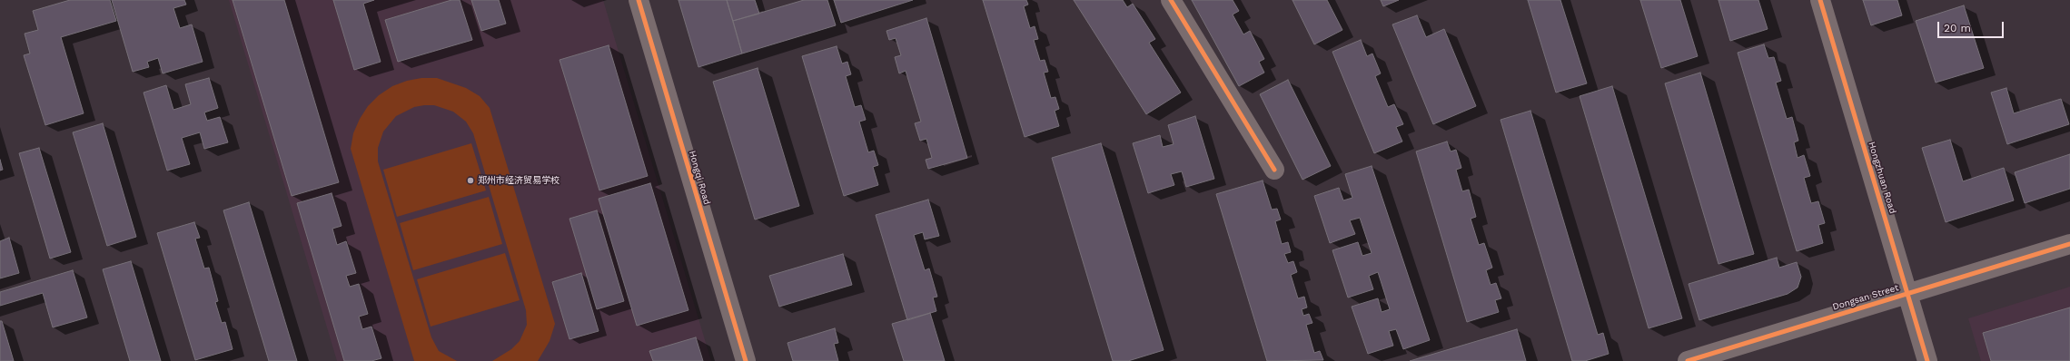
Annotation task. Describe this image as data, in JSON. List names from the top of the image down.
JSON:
{
  "streets": {
    "street": ["Hongqi Road", "Hongzhuan Road", "Dongsan Street"]
  },
  "crossings": [
    ["Hongzhuan Road", "Dongsan Street"]
  ],
  "places": ["郑州市经济贸易学校"],
  "scale_bar": "20 m"
}
